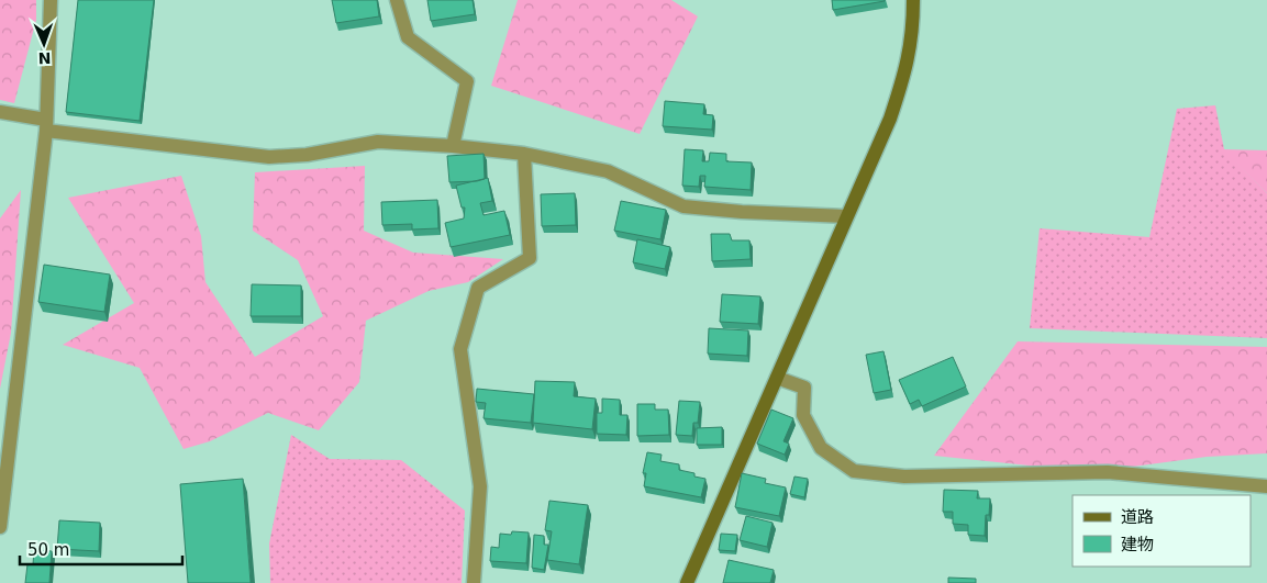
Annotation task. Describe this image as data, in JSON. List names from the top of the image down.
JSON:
{
  "legend": ["道路", "建物"],
  "scale_bar": "50 m",
  "north": "bottom"
}
